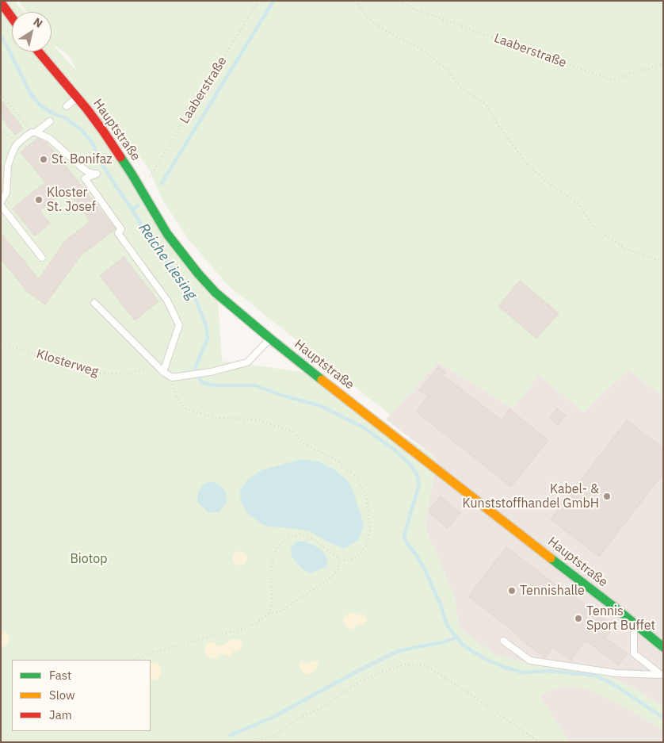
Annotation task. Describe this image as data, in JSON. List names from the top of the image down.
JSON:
{
  "streets": {
    "main road": ["Hauptstraße"],
    "path": ["Laaberstraße", "Klosterweg"]
  },
  "water": ["Reiche Liesing"],
  "parks": ["Biotop"],
  "places": [
    "St. Bonifaz",
    "Kloster St. Josef",
    "Kabel- & Kunststoffhandel GmbH",
    "Tennishalle",
    "Tennis Sport Buffet"
  ],
  "legend": ["Fast", "Slow", "Jam"],
  "north": "top right"
}
